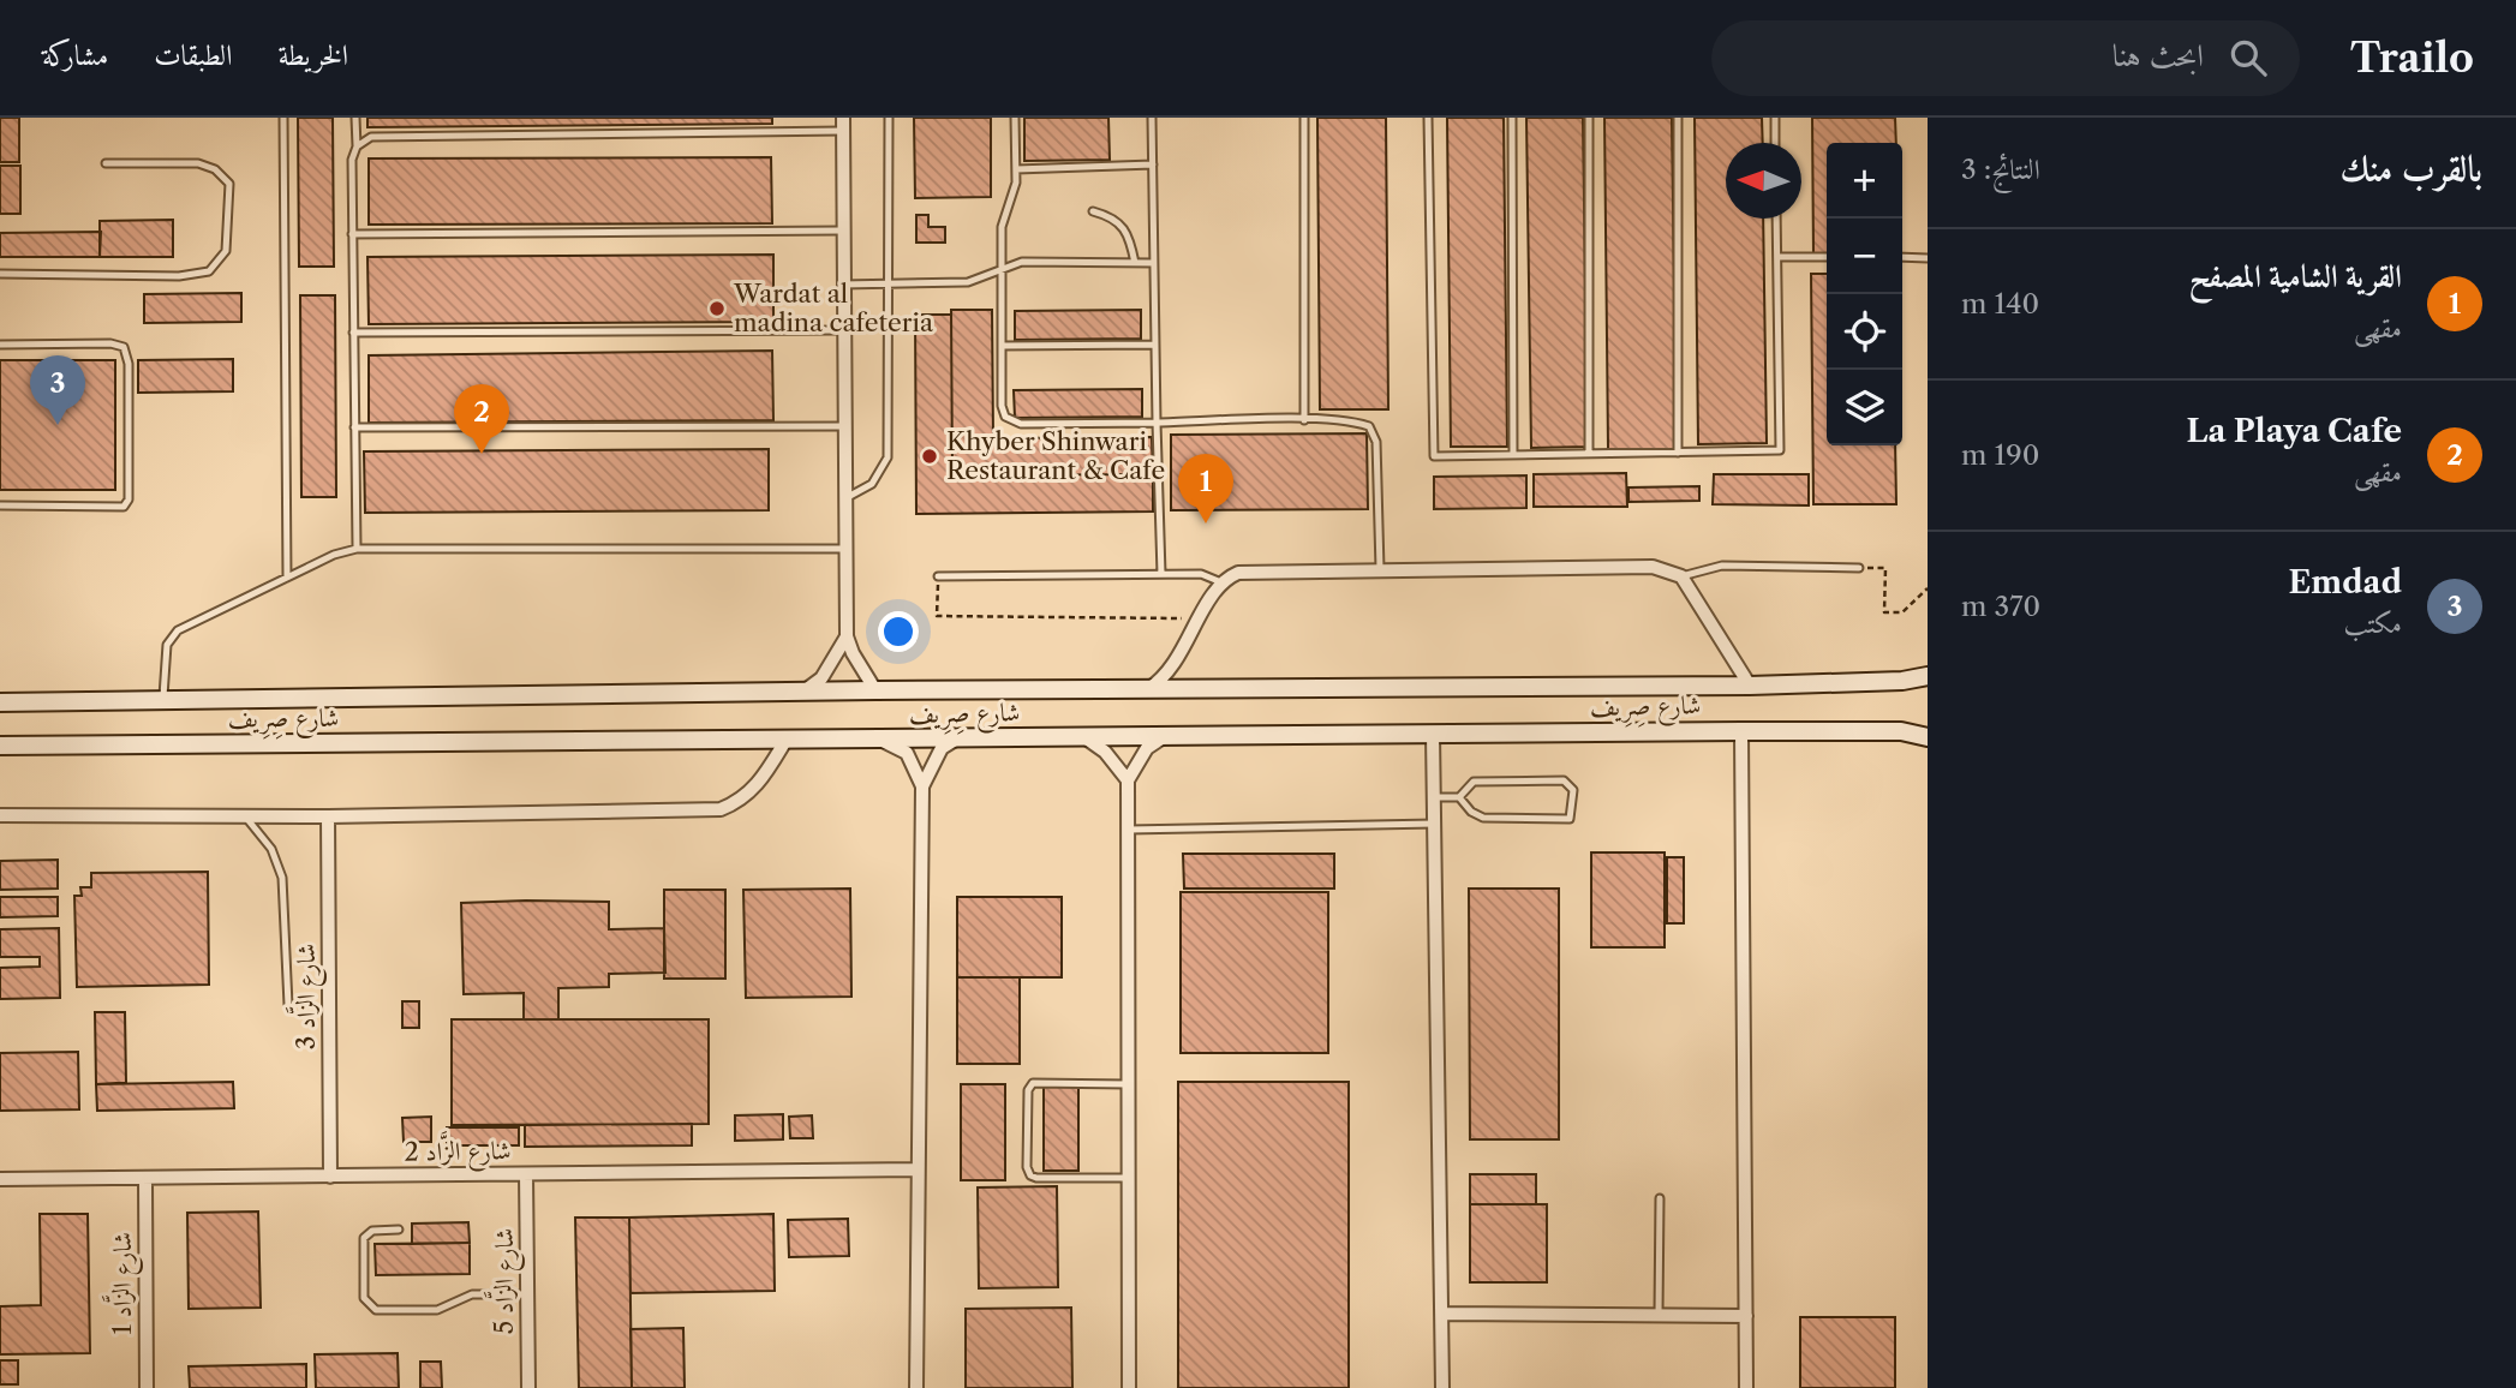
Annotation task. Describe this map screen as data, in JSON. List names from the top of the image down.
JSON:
{
  "streets": {
    "main road": ["شارع صِرِيف"],
    "street": [
      "شارع الزَّاد 3",
      "شارع الزَّاد 2",
      "شارع الزَّاد 5",
      "شارع الزَّاد 1"
    ]
  },
  "crossings": [
    ["شارع الزَّاد 3", "شارع الزَّاد 2"],
    ["شارع الزَّاد 2", "شارع الزَّاد 5"],
    ["شارع الزَّاد 2", "شارع الزَّاد 1"]
  ],
  "places": ["Wardat al madina cafeteria", "Khyber Shinwari Restaurant & Cafe"],
  "north": "left",
  "page": {
    "header": "Trailo",
    "search": "ابحث هنا",
    "nav": ["الخريطة", "الطبقات", "مشاركة"],
    "heading": ["بالقرب منك", "النتائج: 3"],
    "map_buttons": ["+", "−"],
    "list": [
      {
        "mark": "1",
        "name": "القرية الشامية المصفح",
        "note": "مقهى",
        "value": "140 m"
      },
      {
        "mark": "2",
        "name": "La Playa Cafe",
        "note": "مقهى",
        "value": "190 m"
      },
      {
        "mark": "3",
        "name": "Emdad",
        "note": "مكتب",
        "value": "370 m"
      }
    ],
    "pins": ["3", "2", "1"]
  }
}
